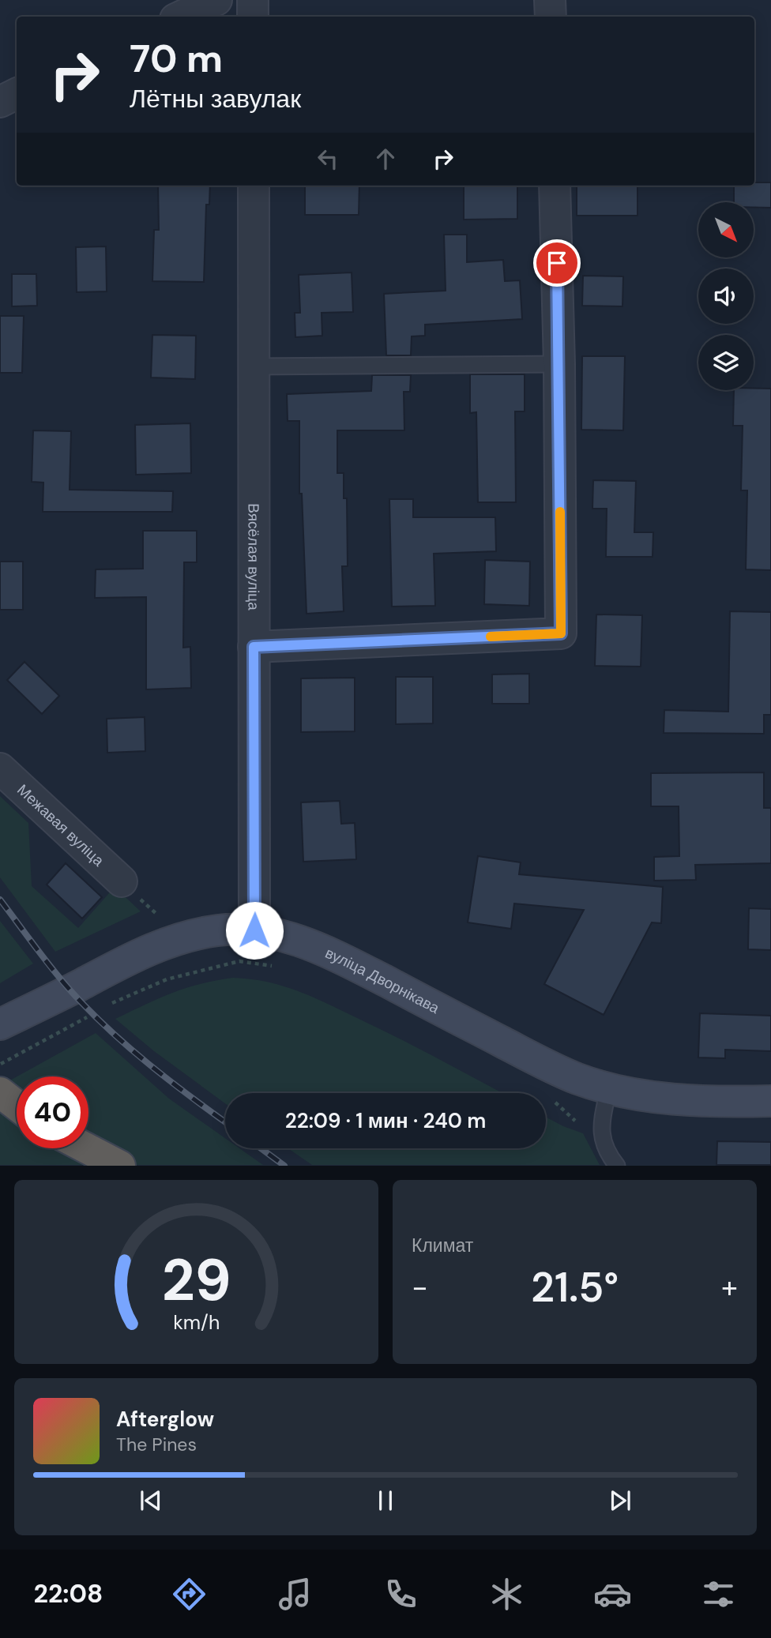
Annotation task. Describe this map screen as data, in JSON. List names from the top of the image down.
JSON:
{
  "streets": {
    "main road": ["вуліца Дворнікава"],
    "street": ["Вясёлая вуліца", "Межавая вуліца"]
  },
  "crossings": [
    ["Вясёлая вуліца", "вуліца Дворнікава"]
  ],
  "north": "bottom right",
  "page": {
    "turn": ["70 m", "Лётны завулак"],
    "limit": "40",
    "trip": "22:09 · 1 мин · 240 m",
    "tile": "Климат",
    "heat": ["−", "21.5°", "+"],
    "song": ["Afterglow", "The Pines"],
    "tabs": "22:08",
    "gauge": ["29", "km/h"]
  }
}
